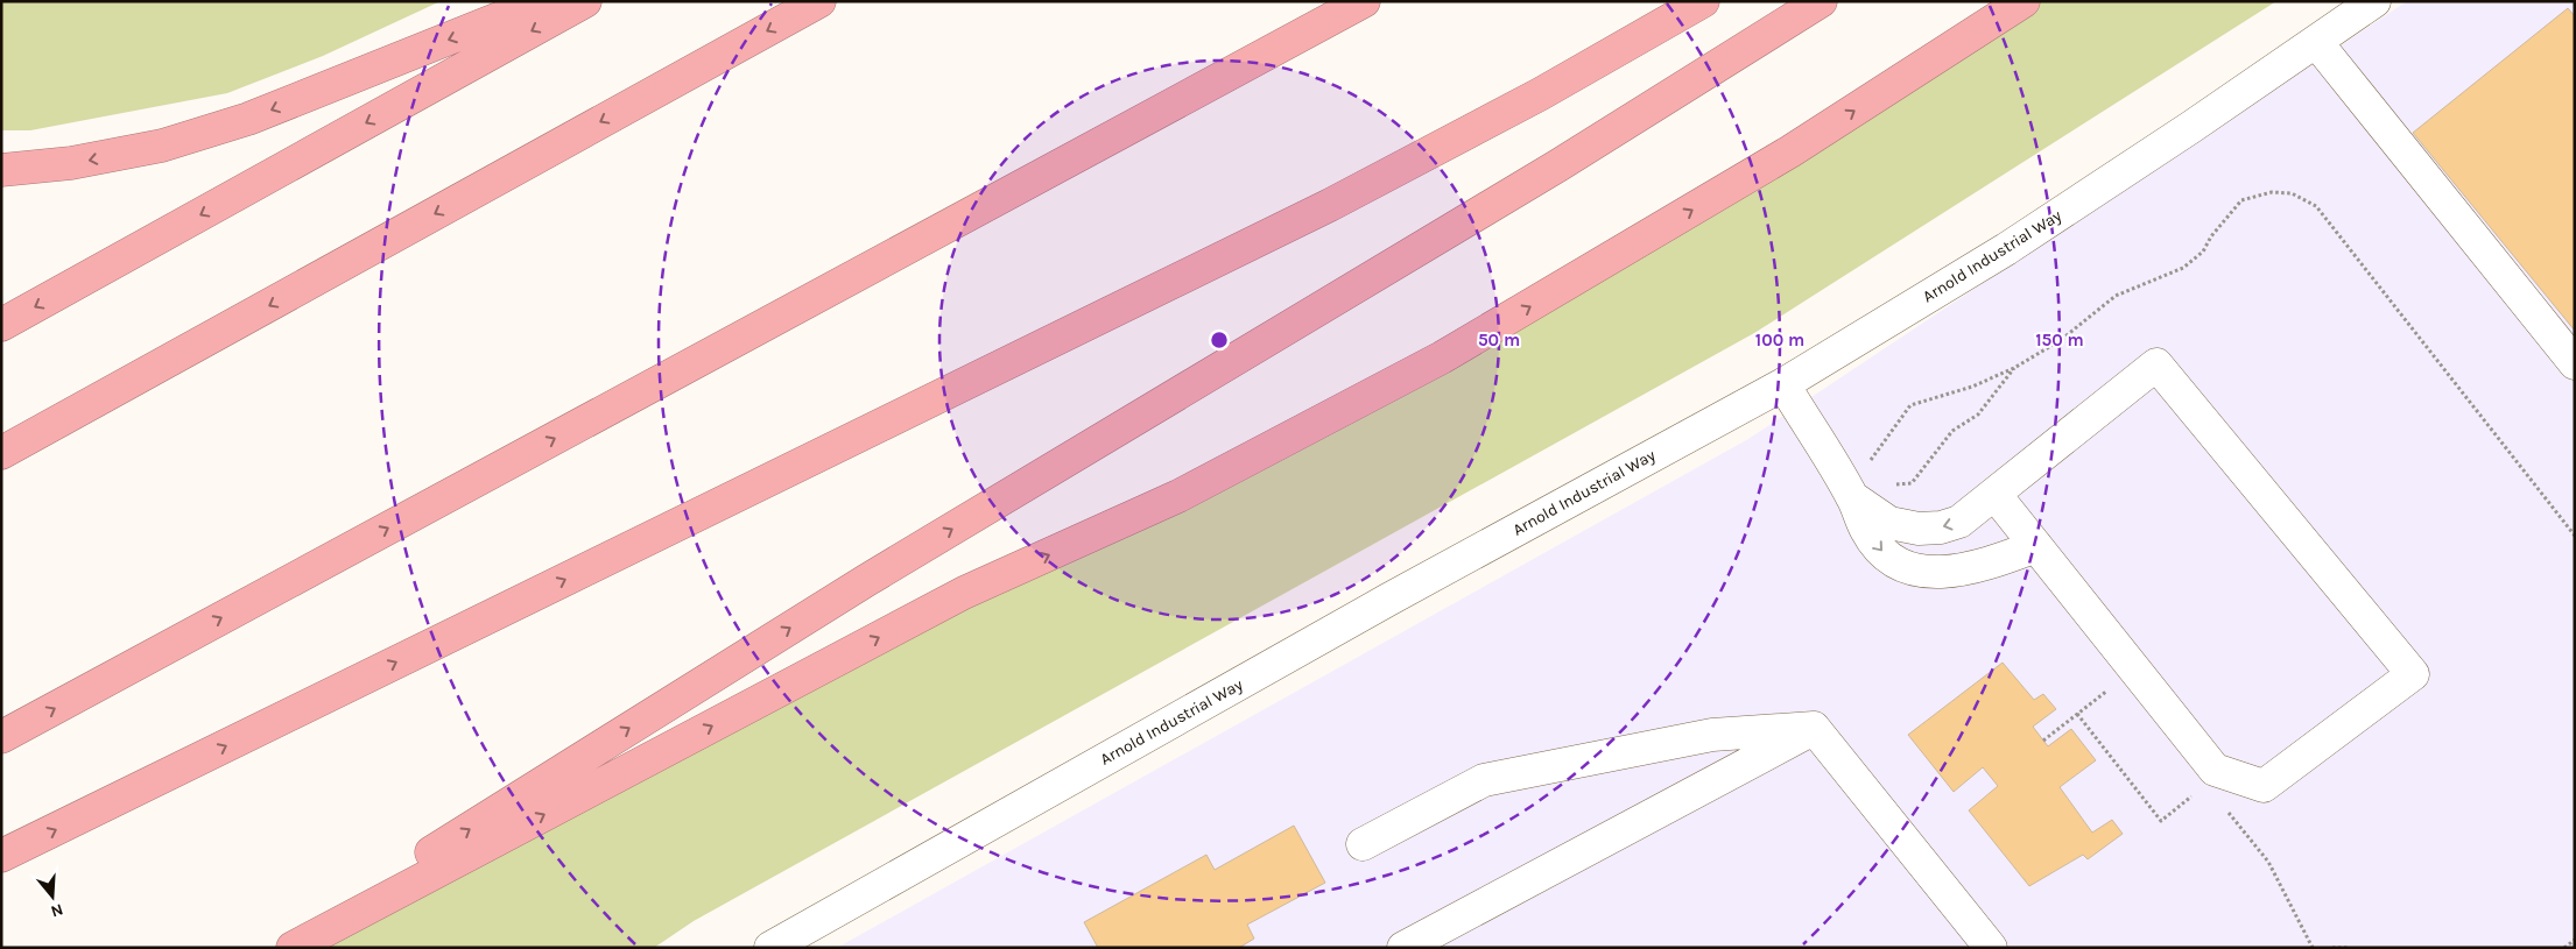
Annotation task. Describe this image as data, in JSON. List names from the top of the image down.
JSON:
{
  "streets": {
    "street": ["Arnold Industrial Way"]
  },
  "north": "bottom",
  "rings": ["50 m", "100 m", "150 m"]
}
